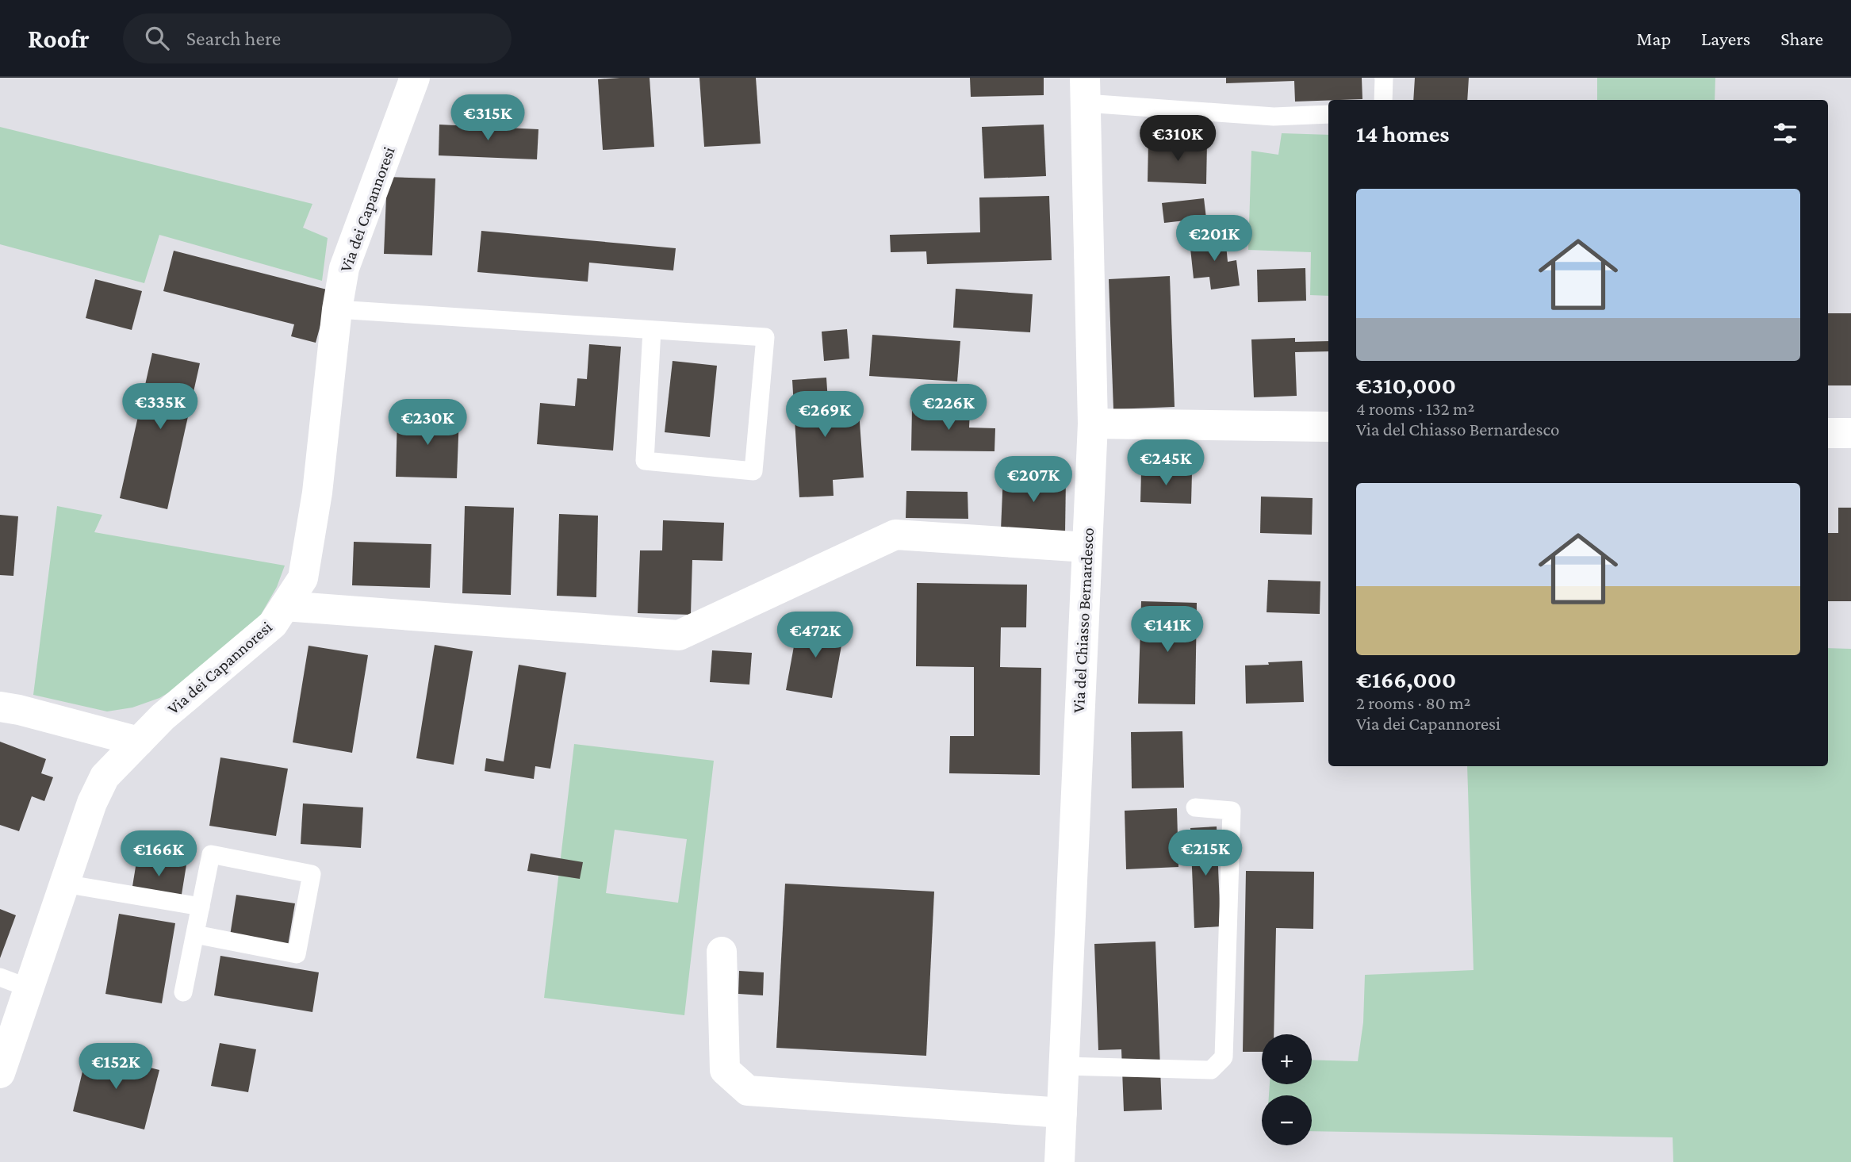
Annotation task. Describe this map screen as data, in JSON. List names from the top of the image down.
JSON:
{
  "streets": {
    "street": ["Via dei Capannoresi", "Via del Chiasso Bernardesco"]
  },
  "page": {
    "header": "Roofr",
    "search": "Search here",
    "nav": ["Map", "Layers", "Share"],
    "price": [
      "€315K",
      "€310K",
      "€201K",
      "€335K",
      "€226K",
      "€269K",
      "€230K",
      "€245K",
      "€207K",
      "€141K",
      "€472K",
      "€215K",
      "€166K",
      "€152K"
    ],
    "heading": "14 homes",
    "list": [
      {
        "name": "€310,000",
        "note": "4 rooms · 132 m² · Via del Chiasso Bernardesco"
      },
      {
        "name": "€166,000",
        "note": "2 rooms · 80 m² · Via dei Capannoresi"
      }
    ],
    "map_buttons": ["+", "−"]
  }
}
